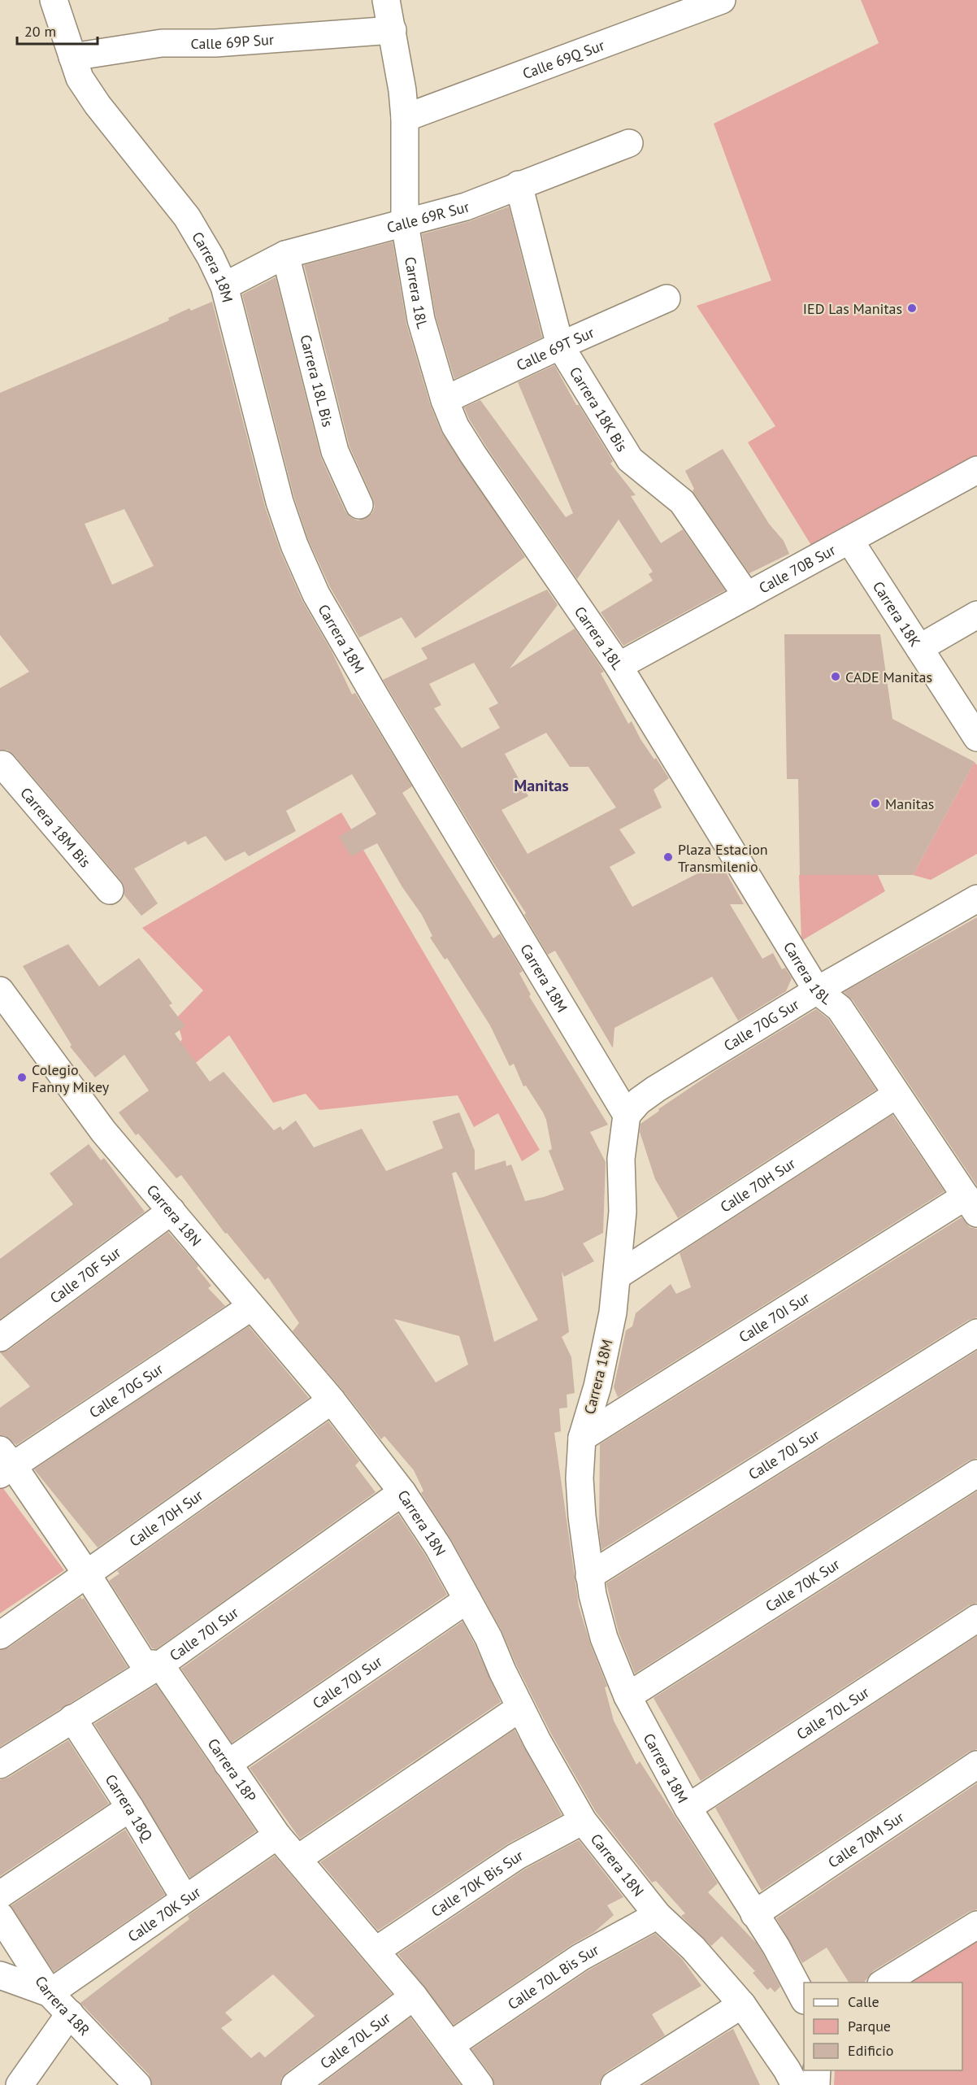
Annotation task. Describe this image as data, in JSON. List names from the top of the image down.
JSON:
{
  "streets": {
    "street": [
      "Calle 69P Sur",
      "Calle 69Q Sur",
      "Calle 69R Sur",
      "Carrera 18M",
      "Carrera 18L",
      "Calle 69T Sur",
      "Carrera 18L Bis",
      "Carrera 18K Bis",
      "Calle 70B Sur",
      "Carrera 18K",
      "Carrera 18M Bis",
      "Calle 70G Sur",
      "Calle 70H Sur",
      "Carrera 18N",
      "Calle 70F Sur",
      "Calle 70I Sur",
      "Calle 70J Sur",
      "Calle 70K Sur",
      "Calle 70L Sur",
      "Carrera 18P",
      "Carrera 18Q",
      "Calle 70M Sur",
      "Calle 70K Bis Sur",
      "Calle 70L Bis Sur",
      "Carrera 18R"
    ]
  },
  "crossings": [
    ["Calle 69P Sur", "Carrera 18M"],
    ["Calle 69P Sur", "Carrera 18L"],
    ["Calle 69Q Sur", "Carrera 18L"],
    ["Calle 69R Sur", "Carrera 18M"],
    ["Calle 69R Sur", "Carrera 18L"],
    ["Calle 69R Sur", "Carrera 18L Bis"],
    ["Calle 69R Sur", "Carrera 18K Bis"],
    ["Carrera 18M", "Calle 70G Sur"],
    ["Carrera 18M", "Calle 70H Sur"],
    ["Carrera 18M", "Calle 70I Sur"],
    ["Carrera 18M", "Calle 70J Sur"],
    ["Carrera 18M", "Calle 70K Sur"],
    ["Carrera 18M", "Calle 70L Sur"],
    ["Carrera 18M", "Calle 70M Sur"],
    ["Carrera 18L", "Calle 69T Sur"],
    ["Carrera 18L", "Calle 70B Sur"],
    ["Carrera 18L", "Calle 70G Sur"],
    ["Carrera 18L", "Calle 70H Sur"],
    ["Carrera 18L", "Calle 70I Sur"],
    ["Calle 69T Sur", "Carrera 18K Bis"],
    ["Carrera 18K Bis", "Calle 70B Sur"],
    ["Calle 70B Sur", "Carrera 18K"],
    ["Calle 70G Sur", "Carrera 18N"],
    ["Calle 70H Sur", "Carrera 18N"],
    ["Carrera 18N", "Calle 70F Sur"],
    ["Carrera 18N", "Calle 70I Sur"],
    ["Carrera 18N", "Calle 70J Sur"],
    ["Carrera 18N", "Calle 70K Bis Sur"],
    ["Carrera 18N", "Calle 70L Bis Sur"],
    ["Calle 70I Sur", "Carrera 18P"],
    ["Calle 70I Sur", "Carrera 18Q"],
    ["Calle 70J Sur", "Carrera 18P"],
    ["Calle 70K Sur", "Carrera 18P"],
    ["Calle 70K Sur", "Carrera 18Q"],
    ["Calle 70K Sur", "Carrera 18R"],
    ["Calle 70L Sur", "Carrera 18P"],
    ["Carrera 18P", "Calle 70K Bis Sur"],
    ["Carrera 18P", "Calle 70L Bis Sur"]
  ],
  "districts": ["Manitas"],
  "places": [
    "IED Las Manitas",
    "CADE Manitas",
    "Manitas",
    "Plaza Estacion Transmilenio",
    "Colegio Fanny Mikey"
  ],
  "legend": ["Calle", "Parque", "Edificio"],
  "scale_bar": "20 m"
}
